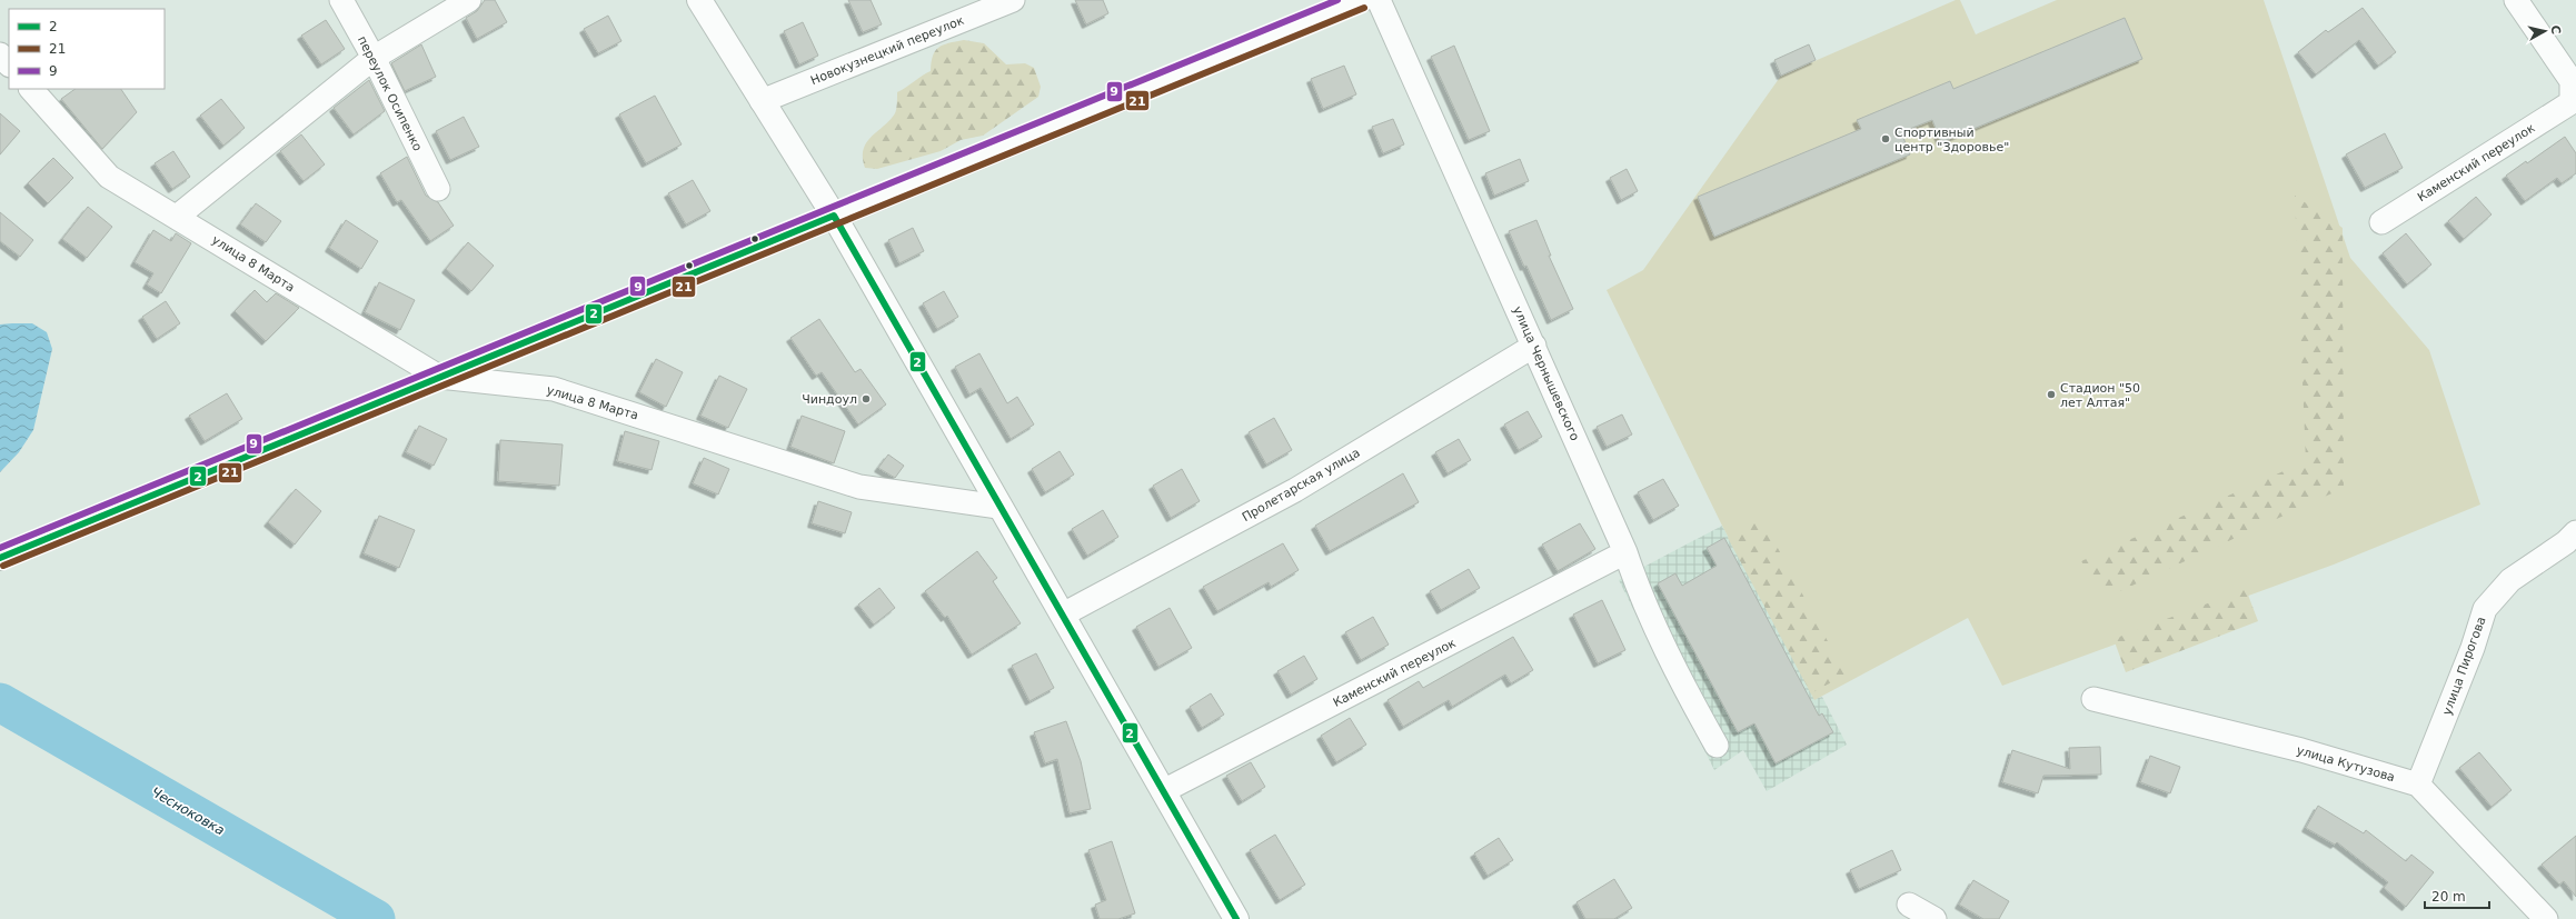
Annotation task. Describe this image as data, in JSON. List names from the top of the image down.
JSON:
{
  "streets": {
    "street": [
      "Новокузнецкий переулок",
      "переулок Осипенко",
      "Каменский переулок",
      "улица 8 Марта",
      "улица Чернышевского",
      "Пролетарская улица",
      "улица Пирогова",
      "улица Кутузова"
    ]
  },
  "crossings": [
    ["Каменский переулок", "улица Чернышевского"],
    ["улица Чернышевского", "Пролетарская улица"],
    ["улица Пирогова", "улица Кутузова"]
  ],
  "water": ["Чесноковка"],
  "places": ["Спортивный центр \"Здоровье\"", "Стадион \"50 лет Алтая\"", "Чиндоул"],
  "lines": ["transit line 9", "transit line 21", "transit line 2"],
  "legend": ["2", "21", "9"],
  "scale_bar": "20 m",
  "north": "right"
}
